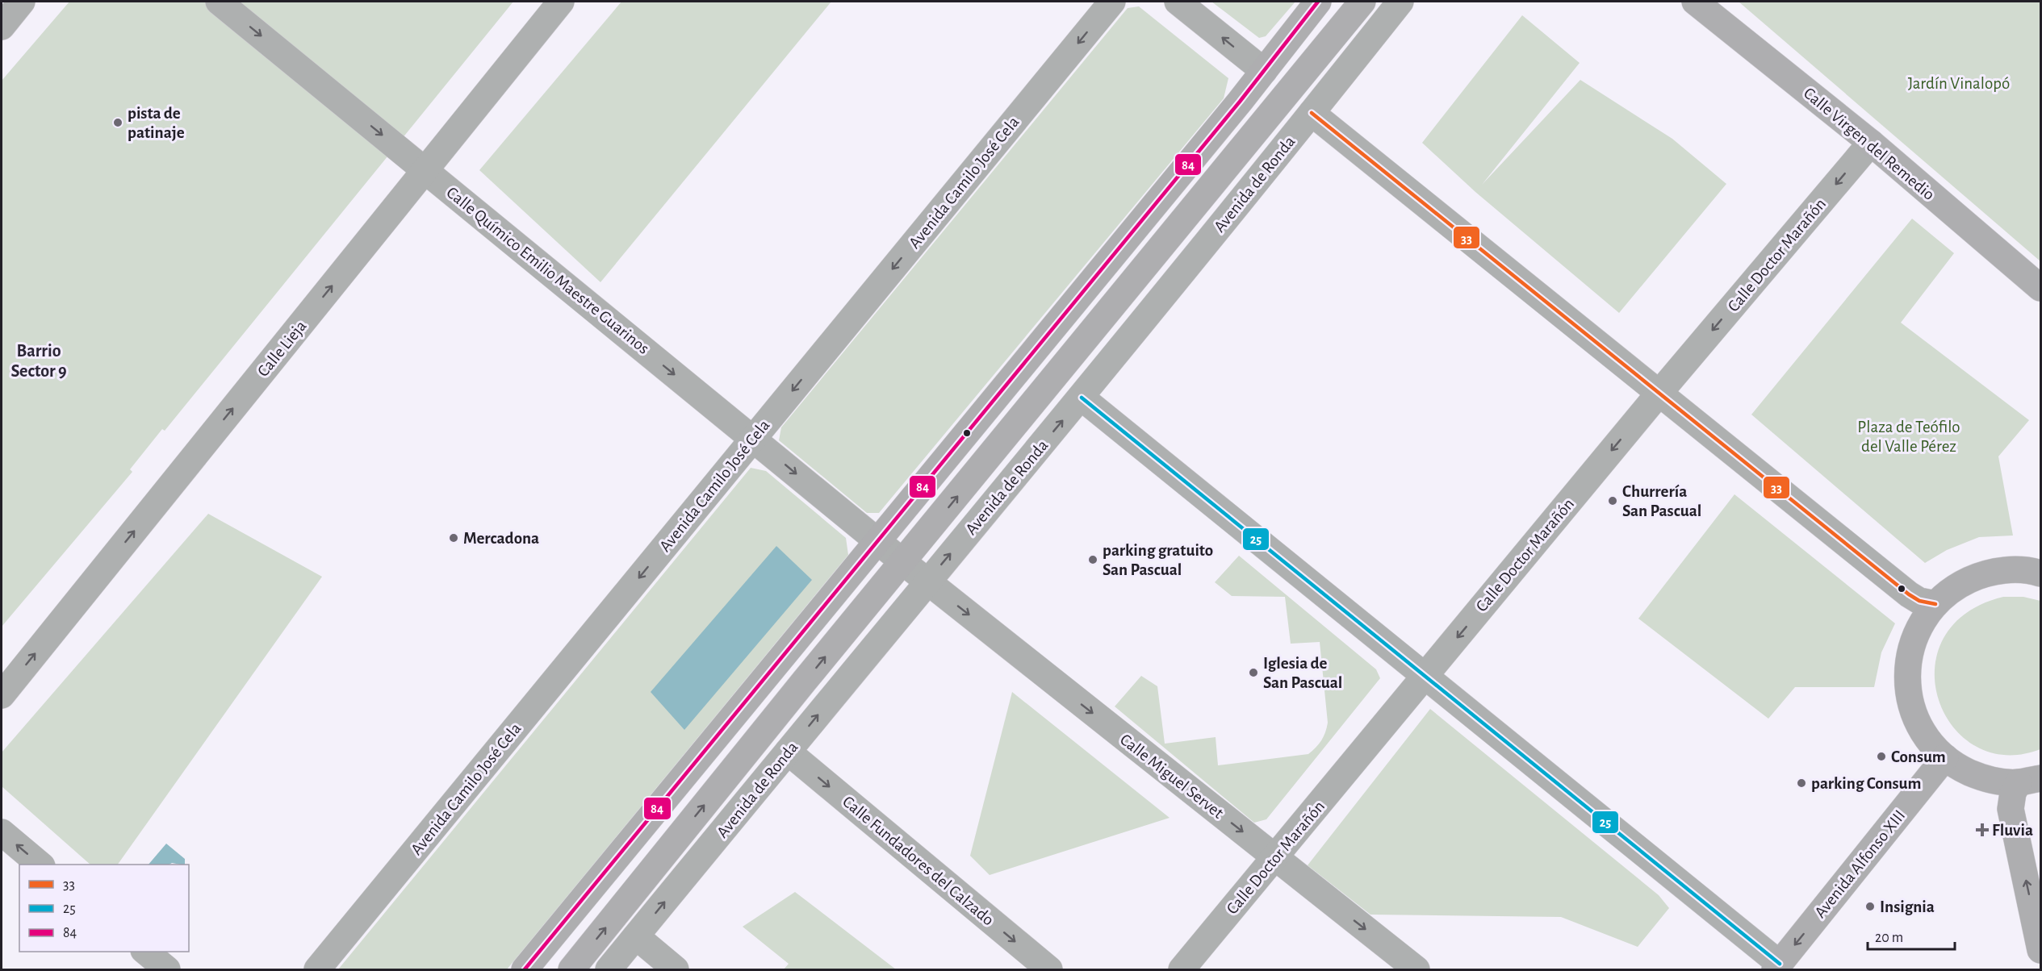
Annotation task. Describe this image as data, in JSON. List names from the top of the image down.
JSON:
{
  "streets": {
    "street": [
      "Calle Virgen del Remedio",
      "Avenida Camilo José Cela",
      "Avenida de Ronda",
      "Calle Doctor Marañón",
      "Calle Químico Emilio Maestre Guarinos",
      "Calle Lieja",
      "Calle Miguel Servet",
      "Calle Fundadores del Calzado",
      "Avenida Alfonso XIII"
    ]
  },
  "crossings": [
    ["Calle Virgen del Remedio", "Calle Doctor Marañón"],
    ["Avenida Camilo José Cela", "Calle Químico Emilio Maestre Guarinos"],
    ["Avenida de Ronda", "Calle Químico Emilio Maestre Guarinos"],
    ["Avenida de Ronda", "Calle Miguel Servet"],
    ["Avenida de Ronda", "Calle Fundadores del Calzado"],
    ["Calle Doctor Marañón", "Calle Miguel Servet"],
    ["Calle Químico Emilio Maestre Guarinos", "Calle Lieja"],
    ["Calle Químico Emilio Maestre Guarinos", "Calle Miguel Servet"]
  ],
  "one_way": [
    "Calle Doctor Marañón",
    "Calle Químico Emilio Maestre Guarinos",
    "Calle Lieja",
    "Calle Fundadores del Calzado",
    "Avenida Alfonso XIII"
  ],
  "districts": ["Barrio Sector 9"],
  "parks": ["Jardín Vinalopó", "Plaza de Teófilo del Valle Pérez"],
  "places": {
    "other": [
      "pista de patinaje",
      "Churrería San Pascual",
      "Mercadona",
      "parking gratuito San Pascual",
      "Iglesia de San Pascual",
      "Consum",
      "parking Consum",
      "Insignia"
    ],
    "health": ["Fluvia"]
  },
  "lines": ["transit line 84", "transit line 33", "transit line 25"],
  "legend": ["33", "25", "84"],
  "scale_bar": "20 m"
}
